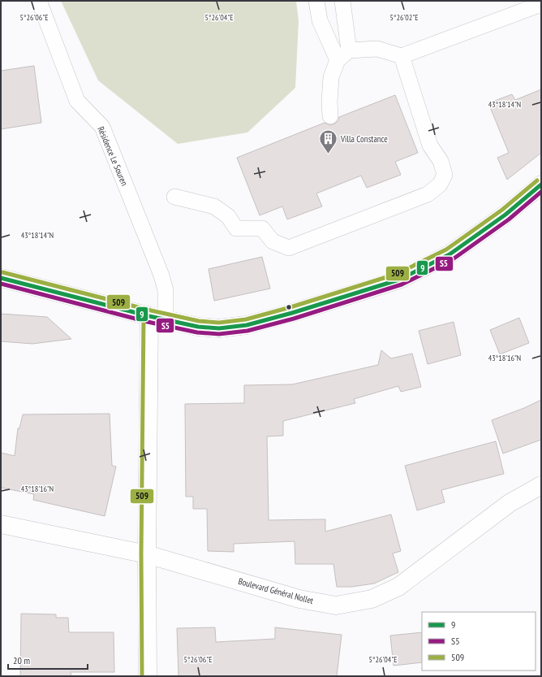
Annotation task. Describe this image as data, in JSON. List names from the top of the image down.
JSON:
{
  "streets": {
    "street": ["Boulevard Général Nollet"],
    "lane": ["Résidence Le Souren"]
  },
  "places": {
    "building": ["Villa Constance"]
  },
  "lines": ["transit line 509", "transit line 9", "transit line S5"],
  "legend": ["9", "S5", "509"],
  "scale_bar": "20 m",
  "coordinates": [
    "5°26'02\"E",
    "5°26'06\"E",
    "5°26'04\"E",
    "43°18'14\"N",
    "43°18'16\"N"
  ]
}
